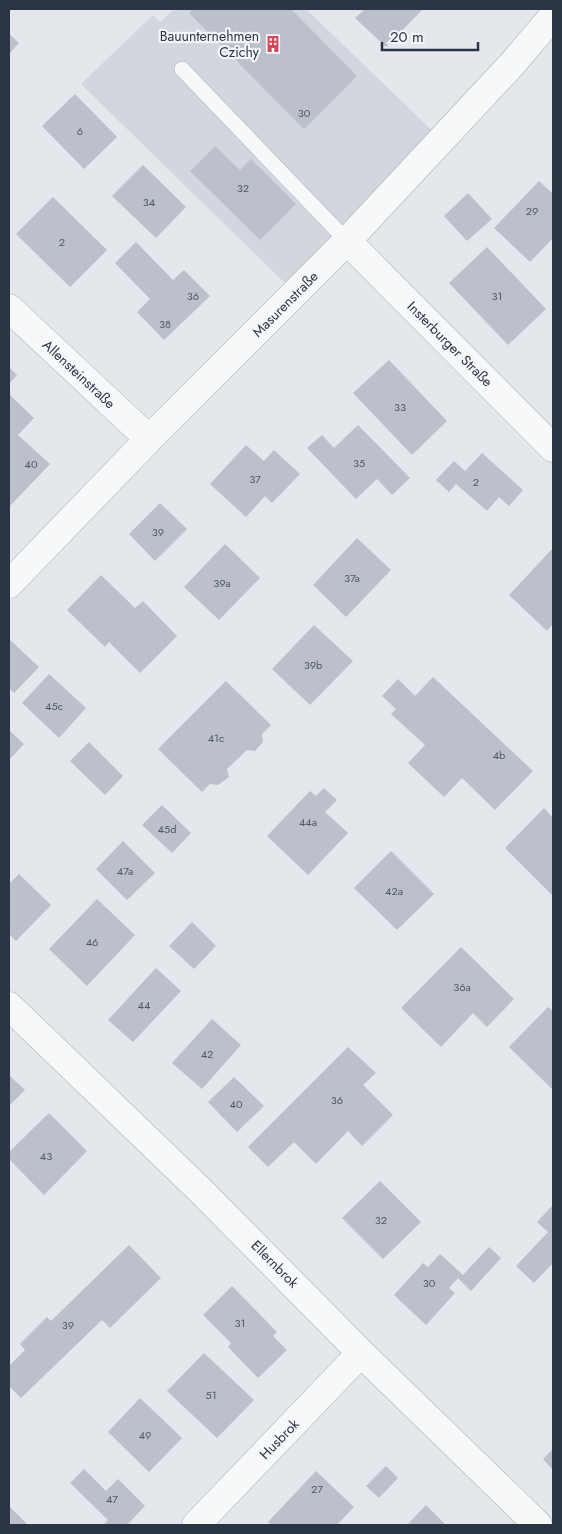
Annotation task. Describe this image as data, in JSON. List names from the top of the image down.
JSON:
{
  "streets": {
    "street": [
      "Masurenstraße",
      "Insterburger Straße",
      "Allensteinstraße",
      "Ellernbrok",
      "Husbrok"
    ]
  },
  "crossings": [
    ["Masurenstraße", "Insterburger Straße"],
    ["Masurenstraße", "Allensteinstraße"],
    ["Ellernbrok", "Husbrok"]
  ],
  "places": {
    "building": ["Bauunternehmen Czichy"]
  },
  "house_numbers": [
    "30",
    "6",
    "32",
    "34",
    "29",
    "2",
    "36",
    "31",
    "38",
    "33",
    "35",
    "40",
    "37",
    "2",
    "39",
    "37a",
    "39a",
    "39b",
    "45c",
    "41c",
    "4b",
    "44a",
    "45d",
    "47a",
    "42a",
    "46",
    "36a",
    "44",
    "42",
    "36",
    "40",
    "43",
    "32",
    "30",
    "31",
    "39",
    "51",
    "49",
    "27",
    "47"
  ],
  "scale_bar": "20 m"
}
